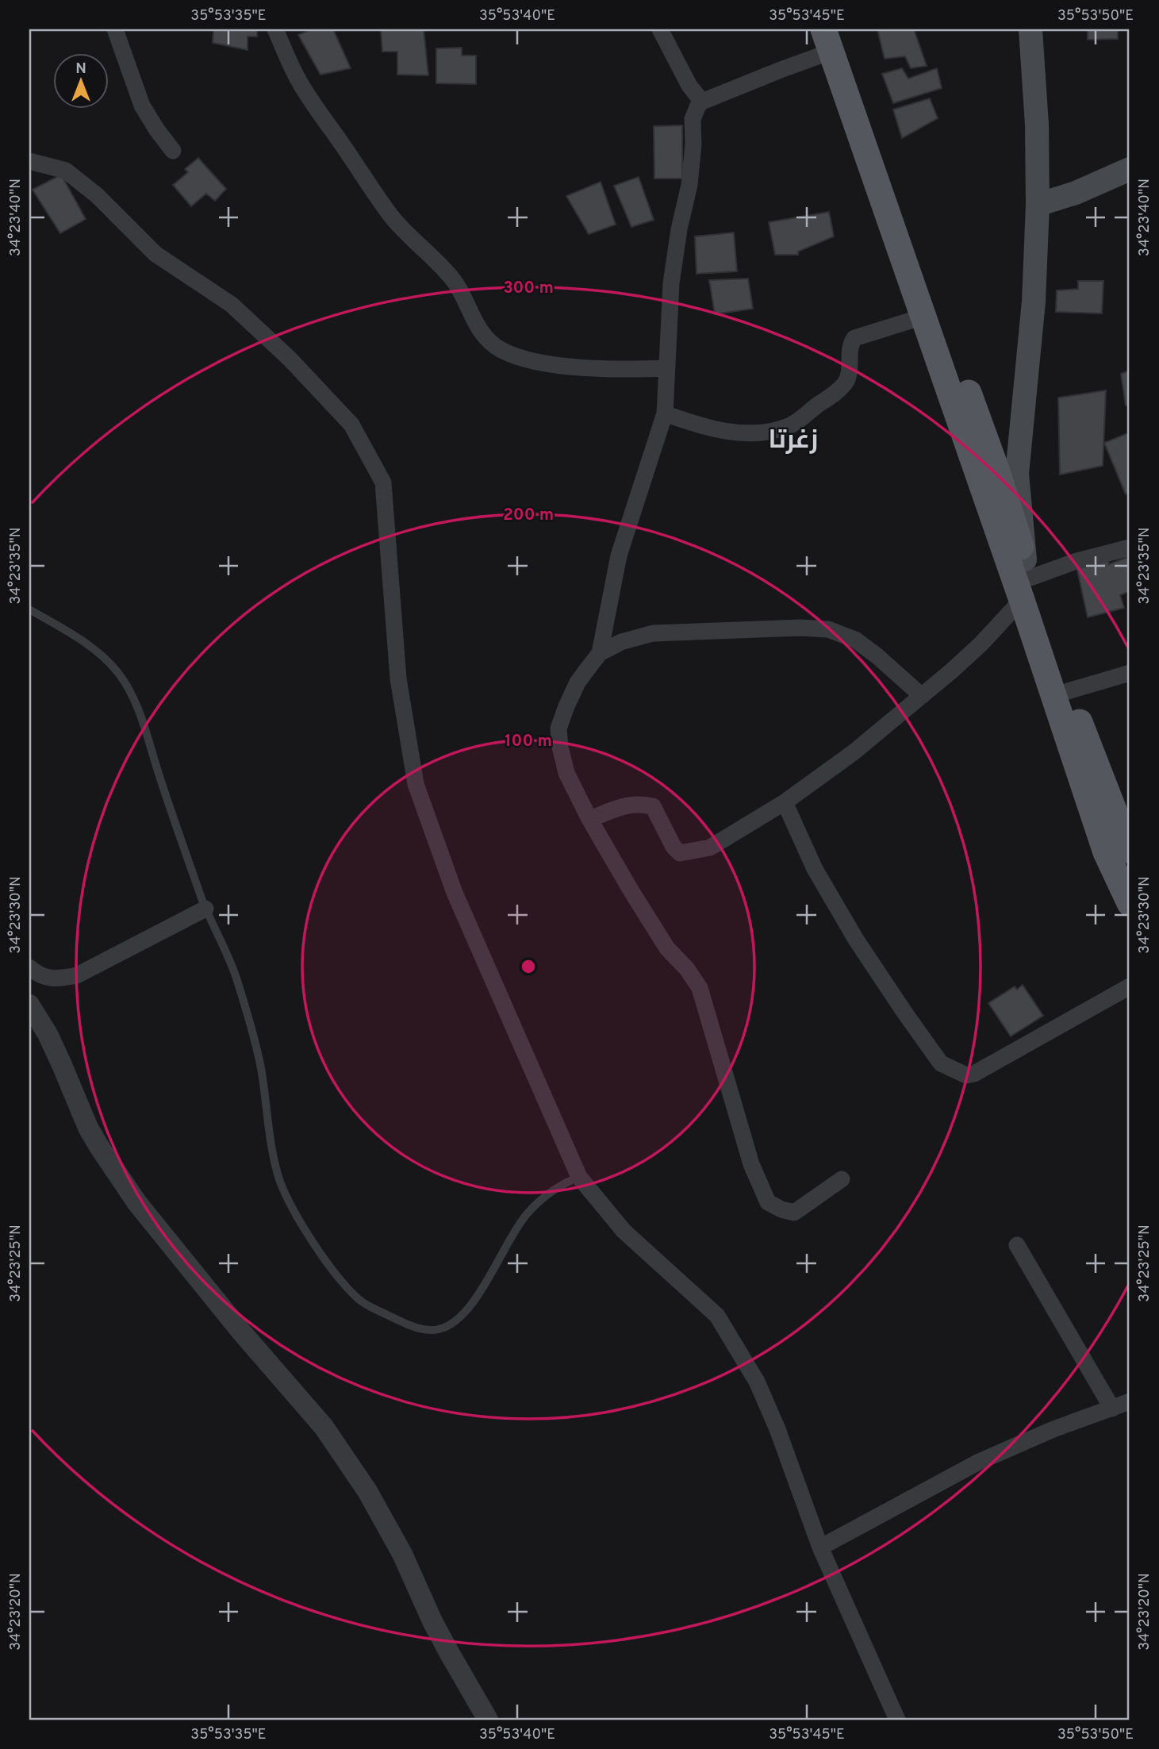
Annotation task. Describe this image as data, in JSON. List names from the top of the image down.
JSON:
{
  "districts": ["زغرتا"],
  "north": "top",
  "coordinates": [
    "35°53'35\"E",
    "35°53'40\"E",
    "35°53'45\"E",
    "35°53'50\"E",
    "34°23'40\"N",
    "34°23'35\"N",
    "34°23'30\"N",
    "34°23'25\"N",
    "34°23'20\"N"
  ],
  "rings": ["300 m", "200 m", "100 m"]
}
